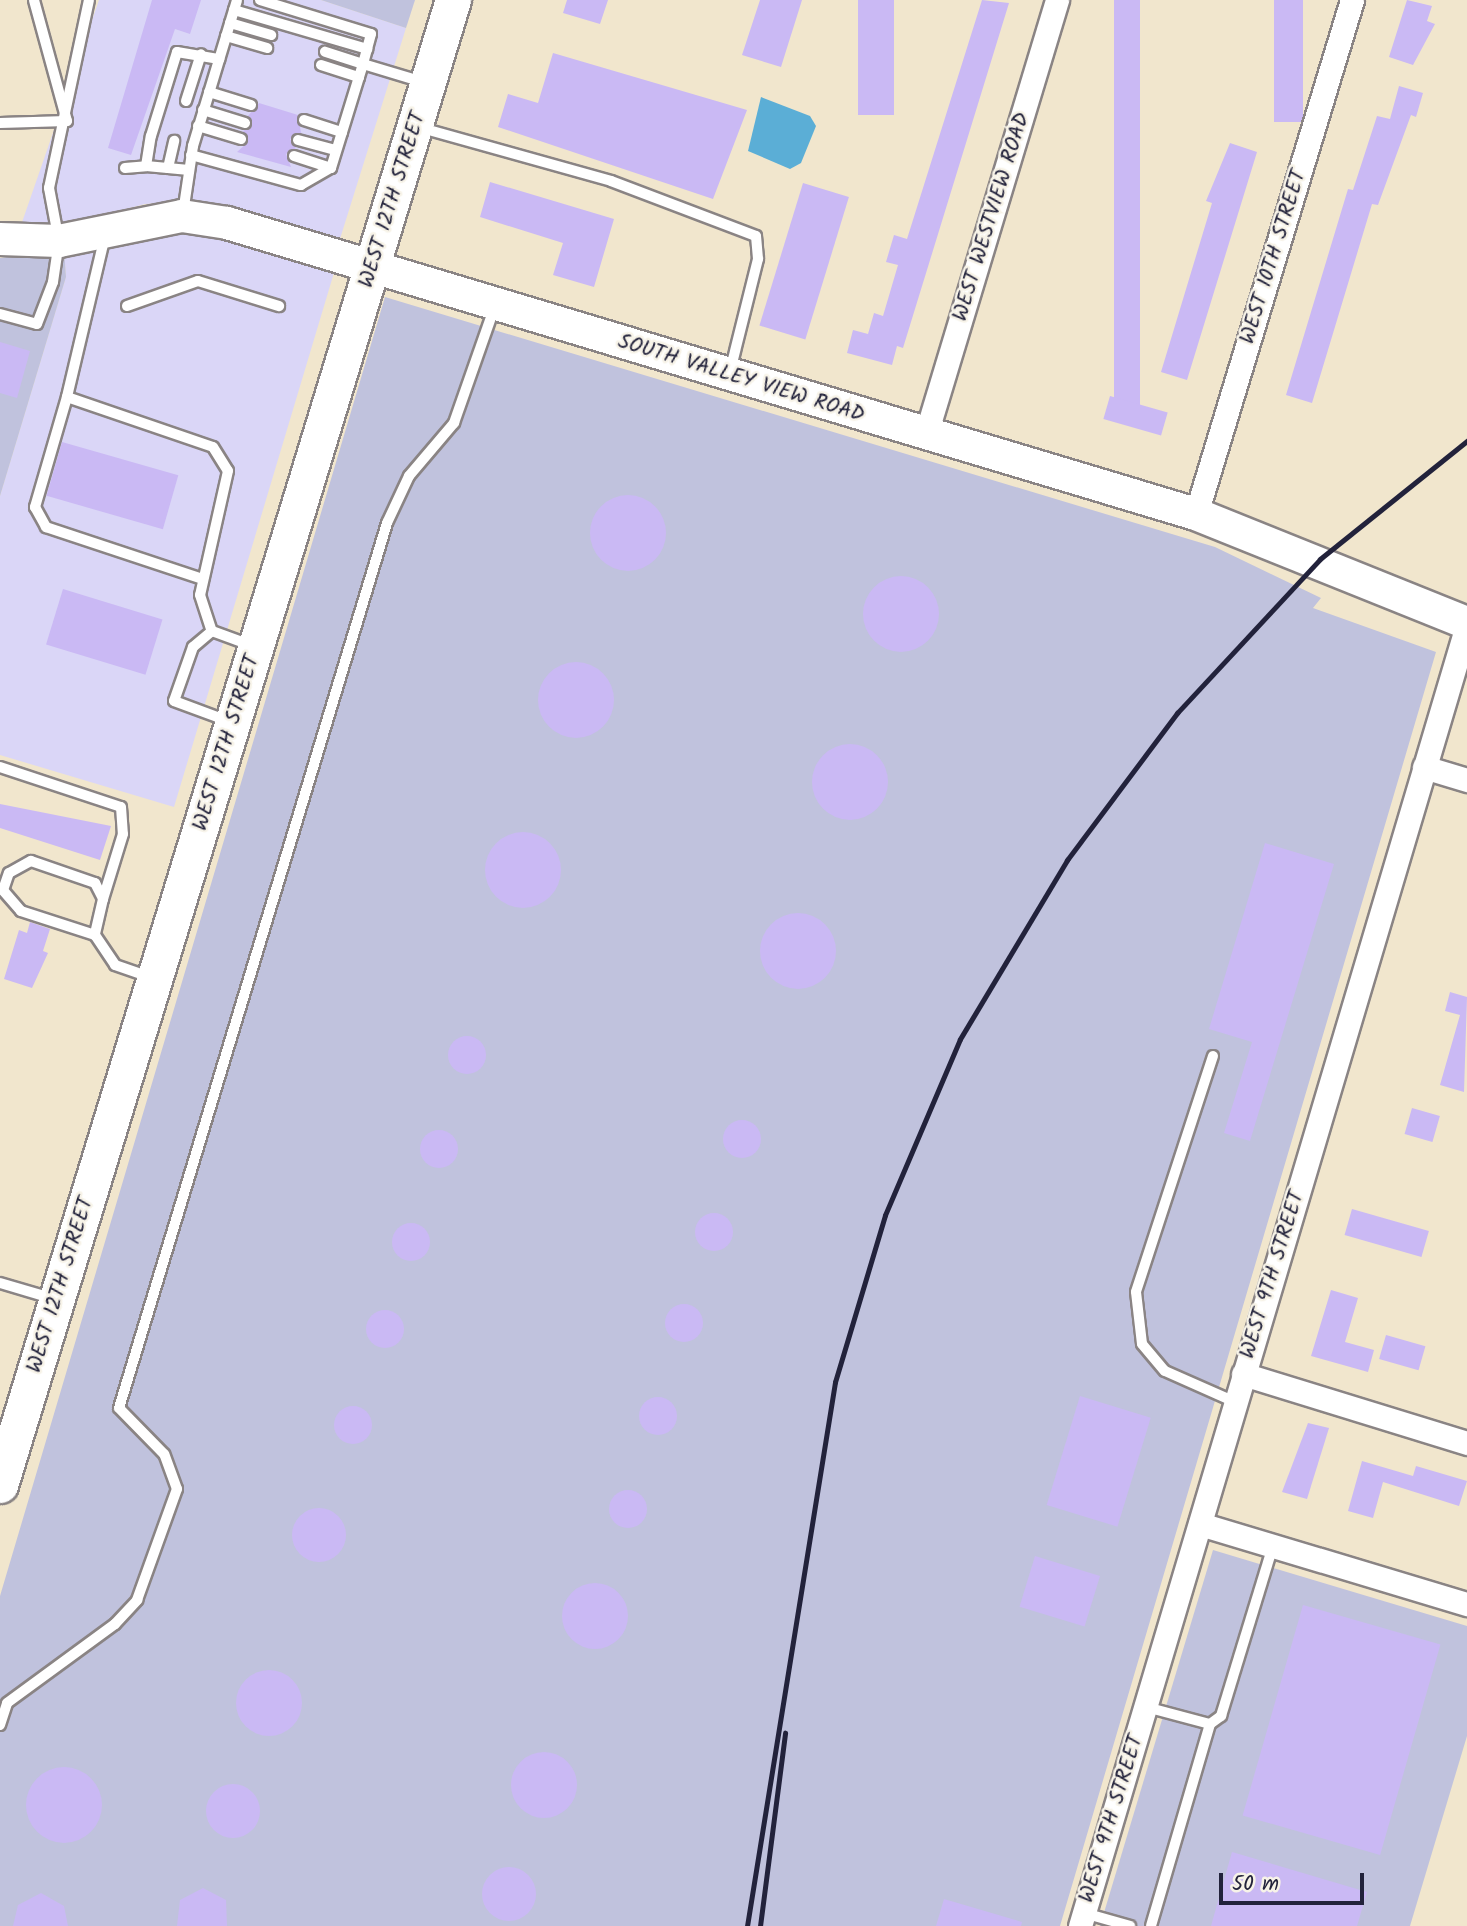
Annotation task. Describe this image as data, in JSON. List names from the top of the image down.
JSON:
{
  "streets": {
    "main road": ["WEST 12TH STREET"],
    "street": [
      "WEST WESTVIEW ROAD",
      "WEST 10TH STREET",
      "SOUTH VALLEY VIEW ROAD",
      "WEST 9TH STREET"
    ]
  },
  "crossings": [
    ["WEST 12TH STREET", "SOUTH VALLEY VIEW ROAD"],
    ["WEST WESTVIEW ROAD", "SOUTH VALLEY VIEW ROAD"],
    ["WEST 10TH STREET", "SOUTH VALLEY VIEW ROAD"],
    ["SOUTH VALLEY VIEW ROAD", "WEST 9TH STREET"]
  ],
  "scale_bar": "50 m"
}
